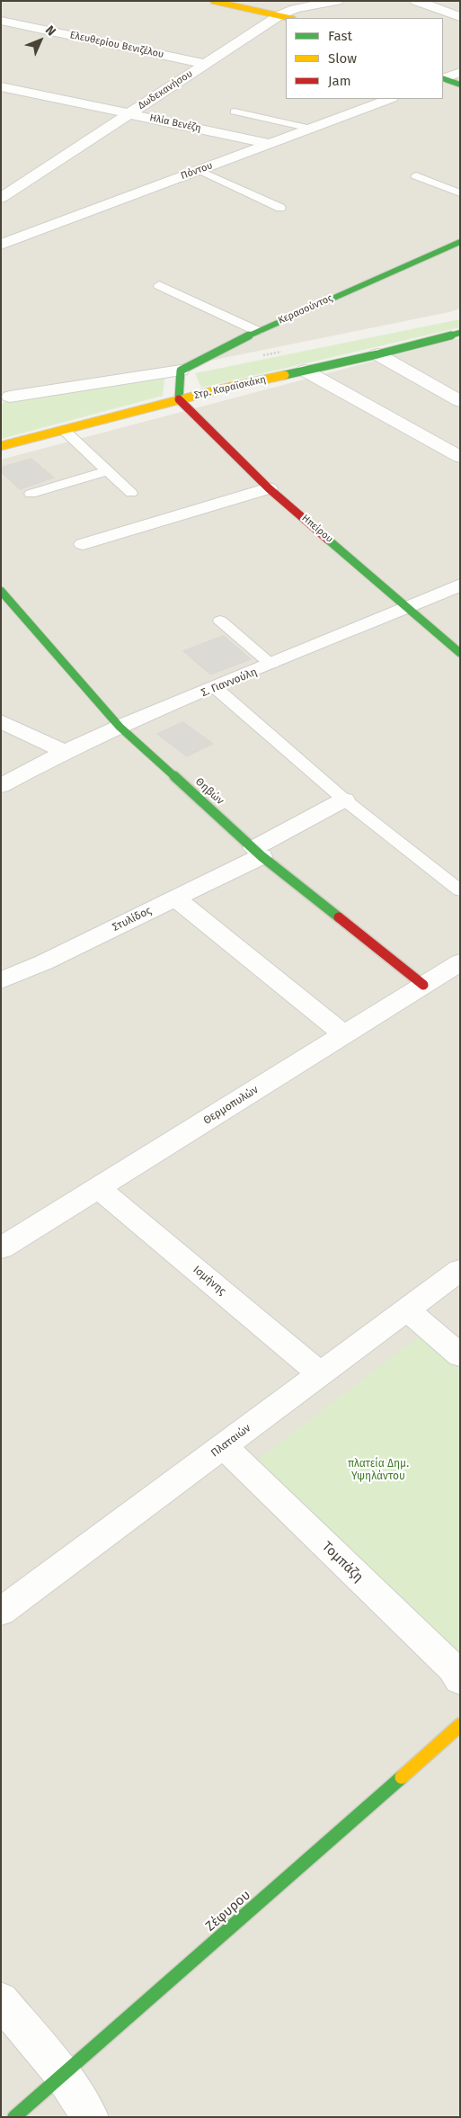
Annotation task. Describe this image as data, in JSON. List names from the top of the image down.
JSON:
{
  "streets": {
    "street": [
      "Ελευθερίου Βενιζέλου",
      "Δωδεκανήσου",
      "Ηλία Βενέζη",
      "Πόντου",
      "Κερασούντος",
      "Στρ. Καραϊσκάκη",
      "Ηπείρου",
      "Σ. Γιαννούλη",
      "Θηβών",
      "Στυλίδος",
      "Θερμοπυλών",
      "Ισμήνης",
      "Πλαταιών",
      "Τομπάζη",
      "Ζέφυρου"
    ]
  },
  "crossings": [
    ["Ελευθερίου Βενιζέλου", "Δωδεκανήσου"],
    ["Δωδεκανήσου", "Ηλία Βενέζη"],
    ["Ηλία Βενέζη", "Πόντου"],
    ["Στρ. Καραϊσκάκη", "Ηπείρου"],
    ["Ηπείρου", "Σ. Γιαννούλη"],
    ["Σ. Γιαννούλη", "Θηβών"],
    ["Θηβών", "Στυλίδος"],
    ["Θηβών", "Θερμοπυλών"],
    ["Θερμοπυλών", "Ισμήνης"],
    ["Ισμήνης", "Πλαταιών"],
    ["Πλαταιών", "Τομπάζη"]
  ],
  "parks": ["πλατεία Δημ. Υψηλάντου"],
  "legend": ["Fast", "Slow", "Jam"],
  "north": "top right"
}
